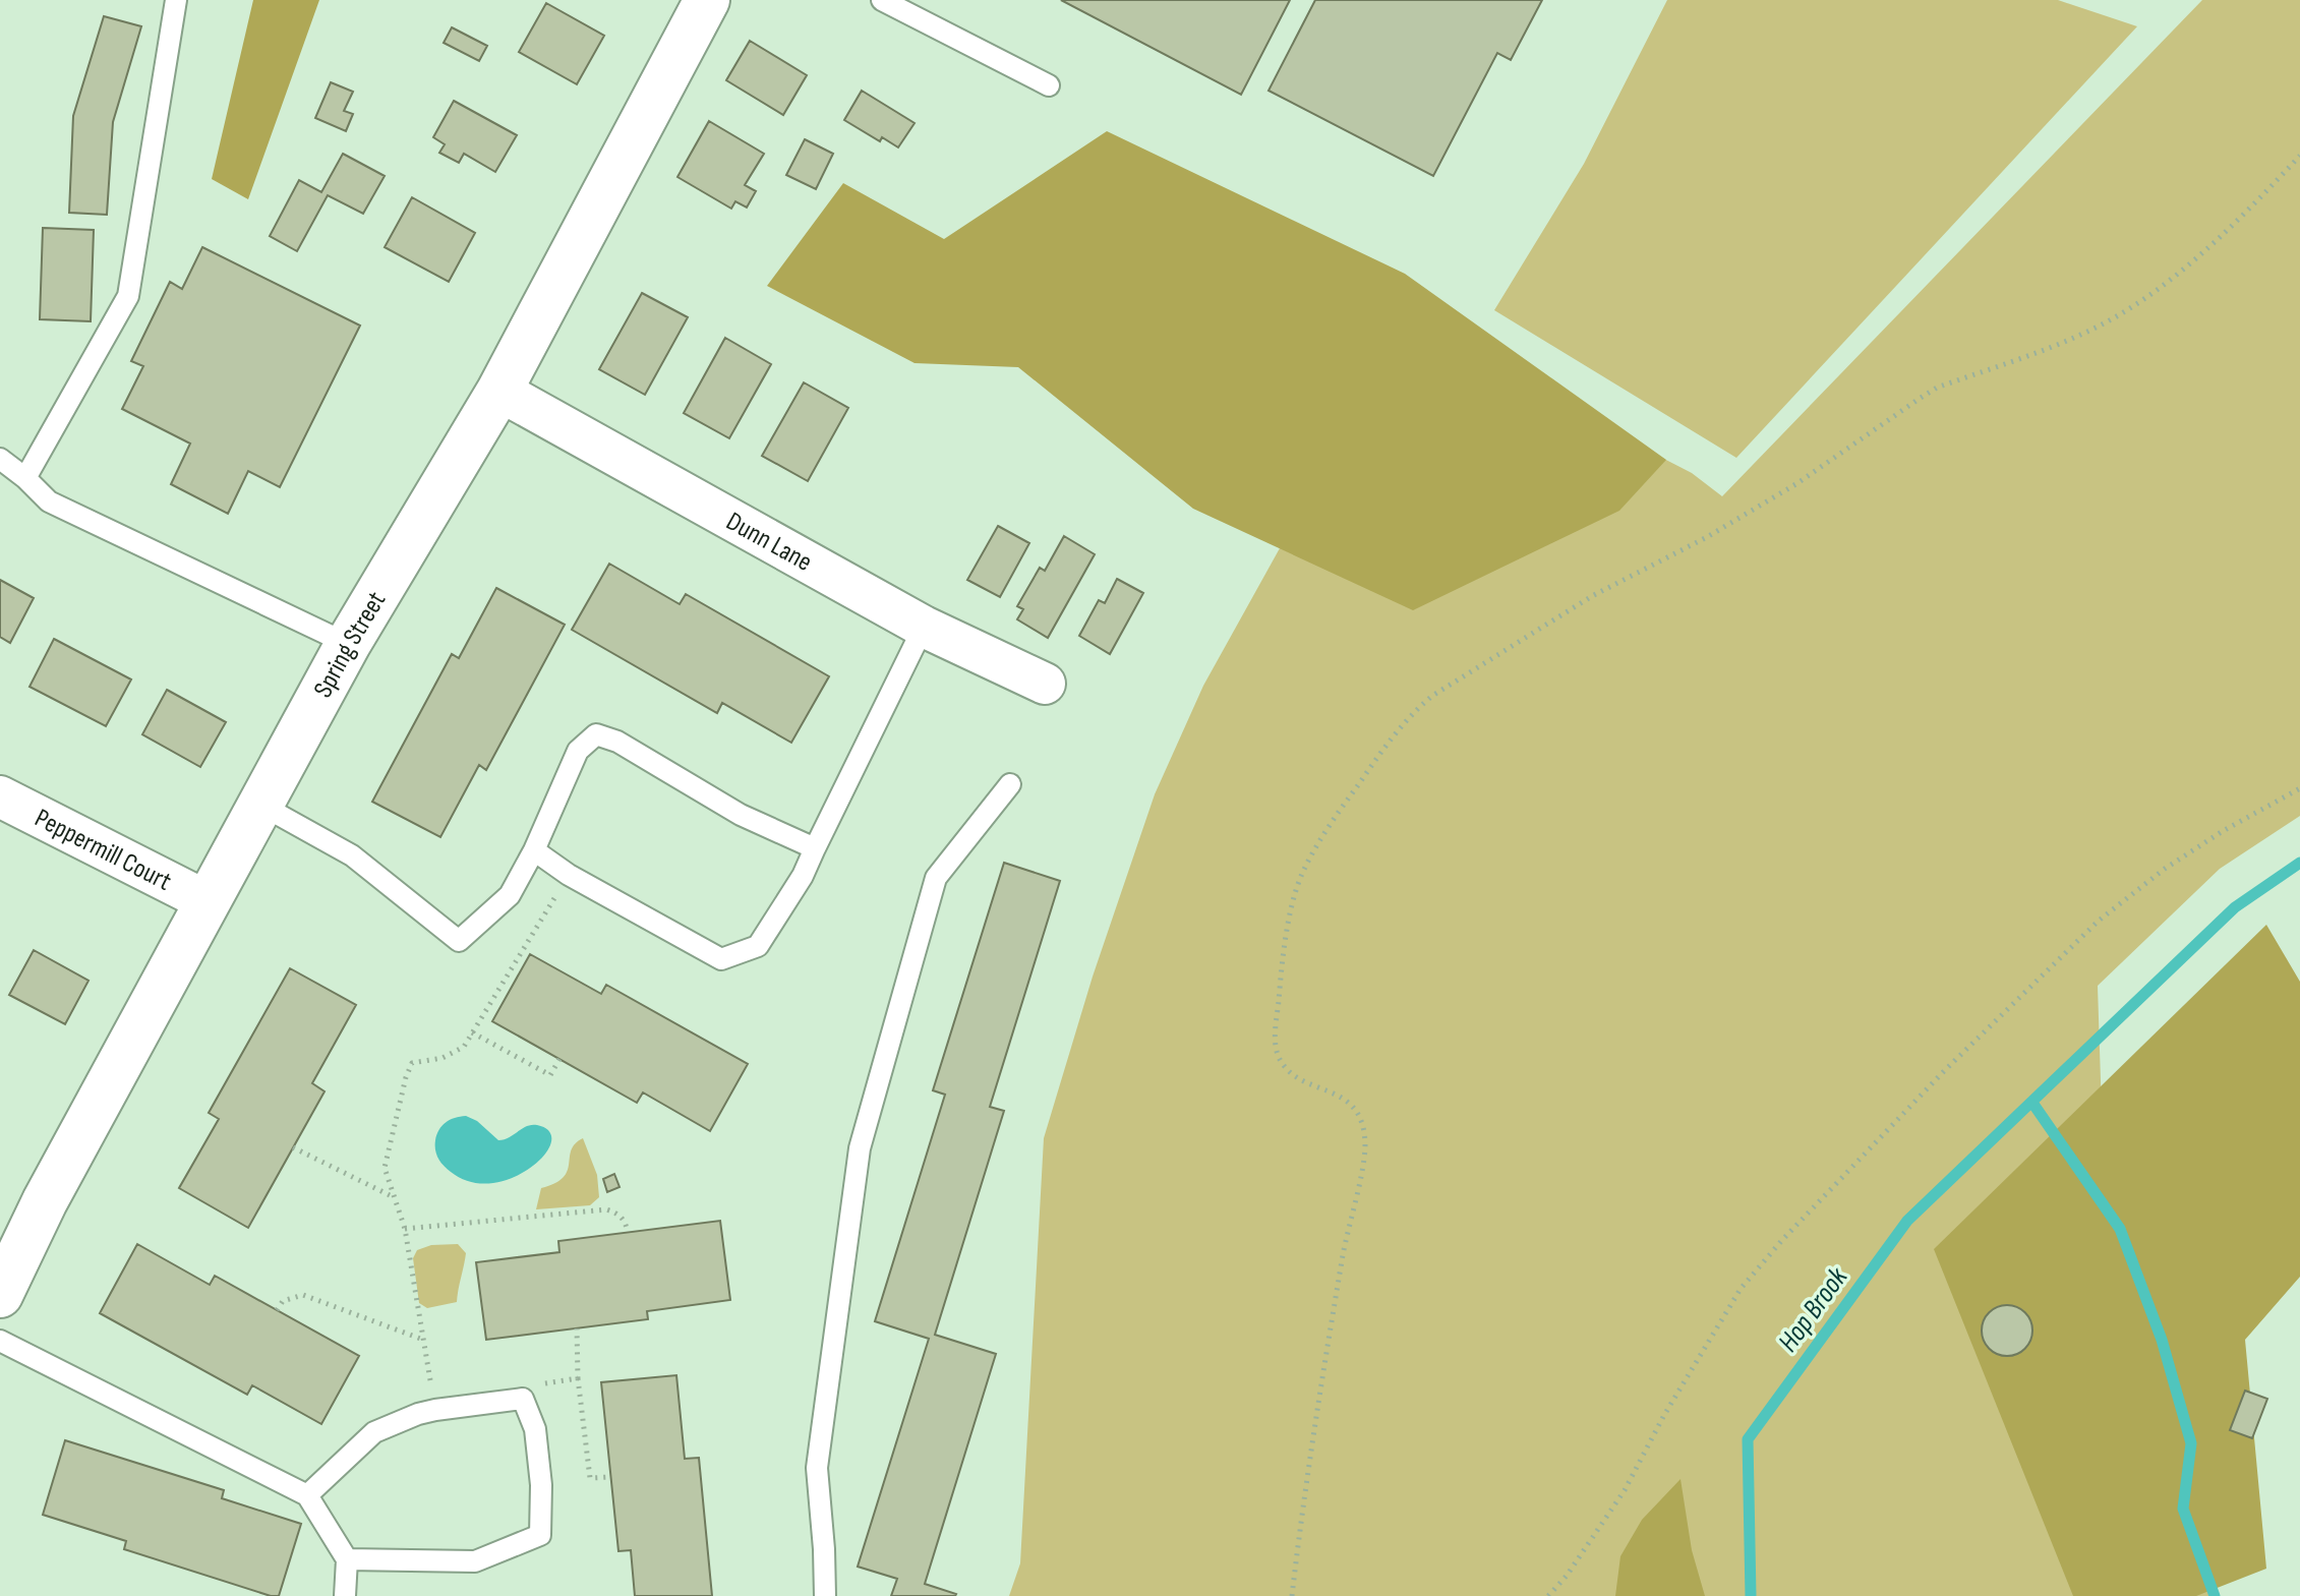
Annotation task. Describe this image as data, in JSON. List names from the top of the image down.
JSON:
{
  "streets": {
    "main road": ["Spring Street"],
    "street": ["Dunn Lane", "Peppermill Court"]
  },
  "crossings": [
    ["Dunn Lane", "Spring Street"],
    ["Spring Street", "Peppermill Court"]
  ],
  "water": ["Hop Brook"]
}
